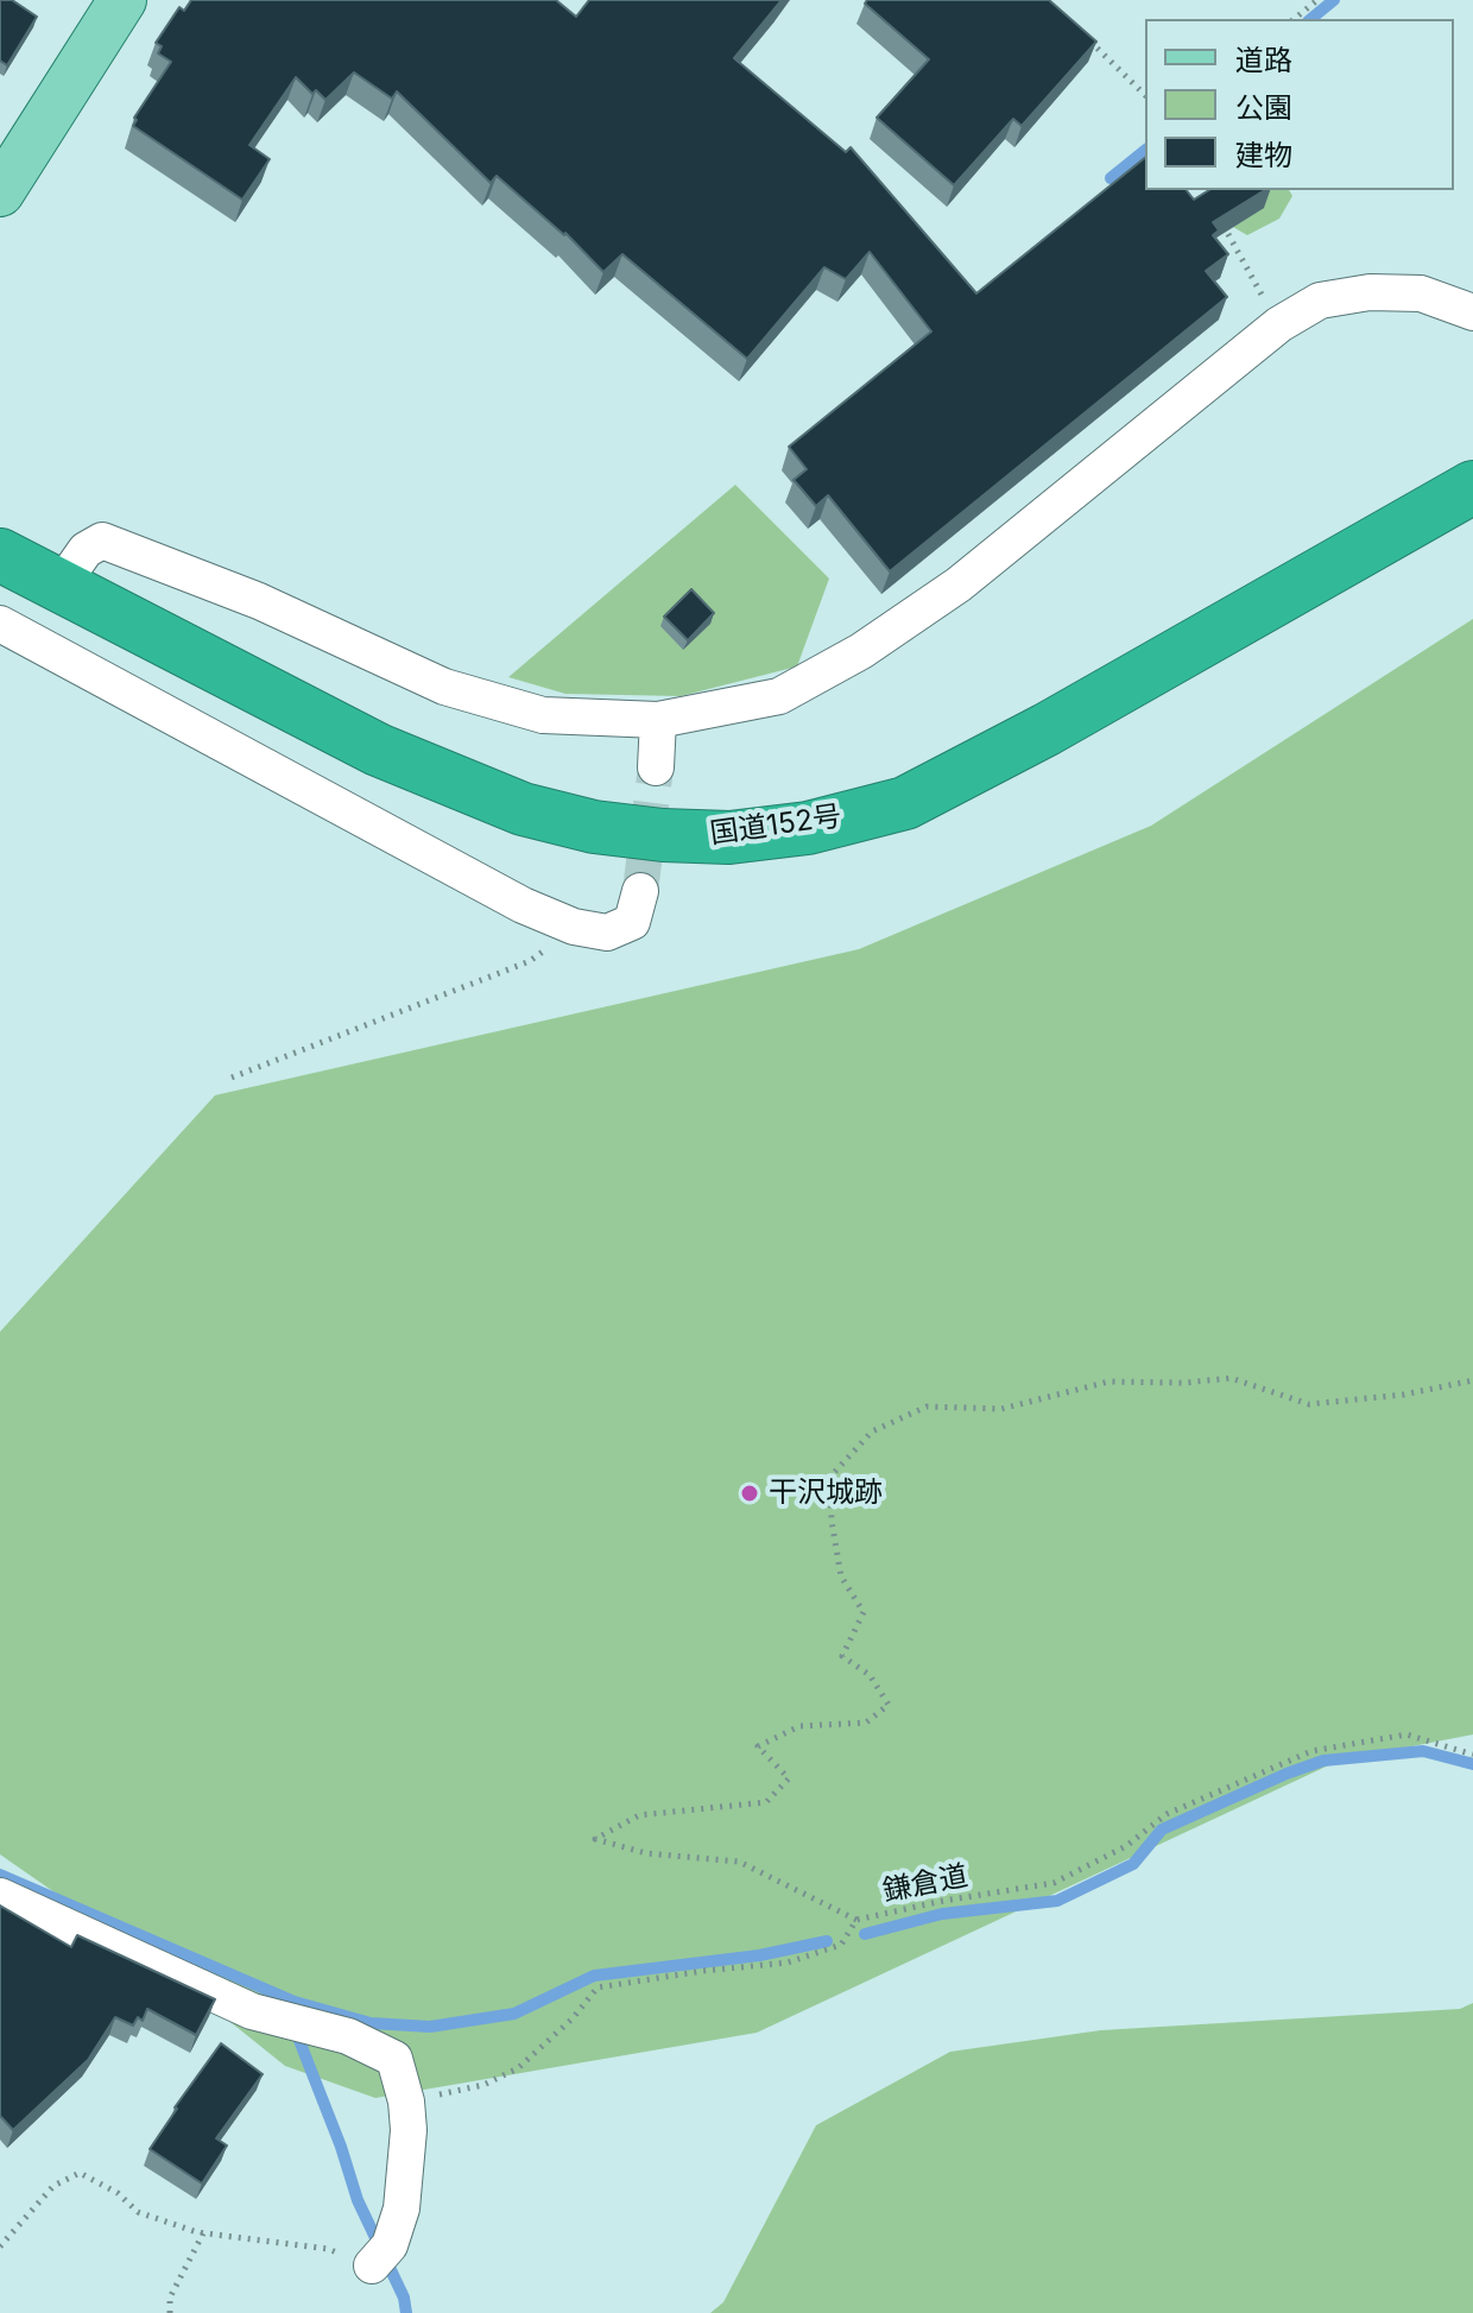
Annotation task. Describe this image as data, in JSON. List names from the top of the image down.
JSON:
{
  "streets": {
    "highway": ["国道152号"],
    "path": ["鎌倉道"]
  },
  "places": ["干沢城跡"],
  "legend": ["道路", "公園", "建物"]
}
